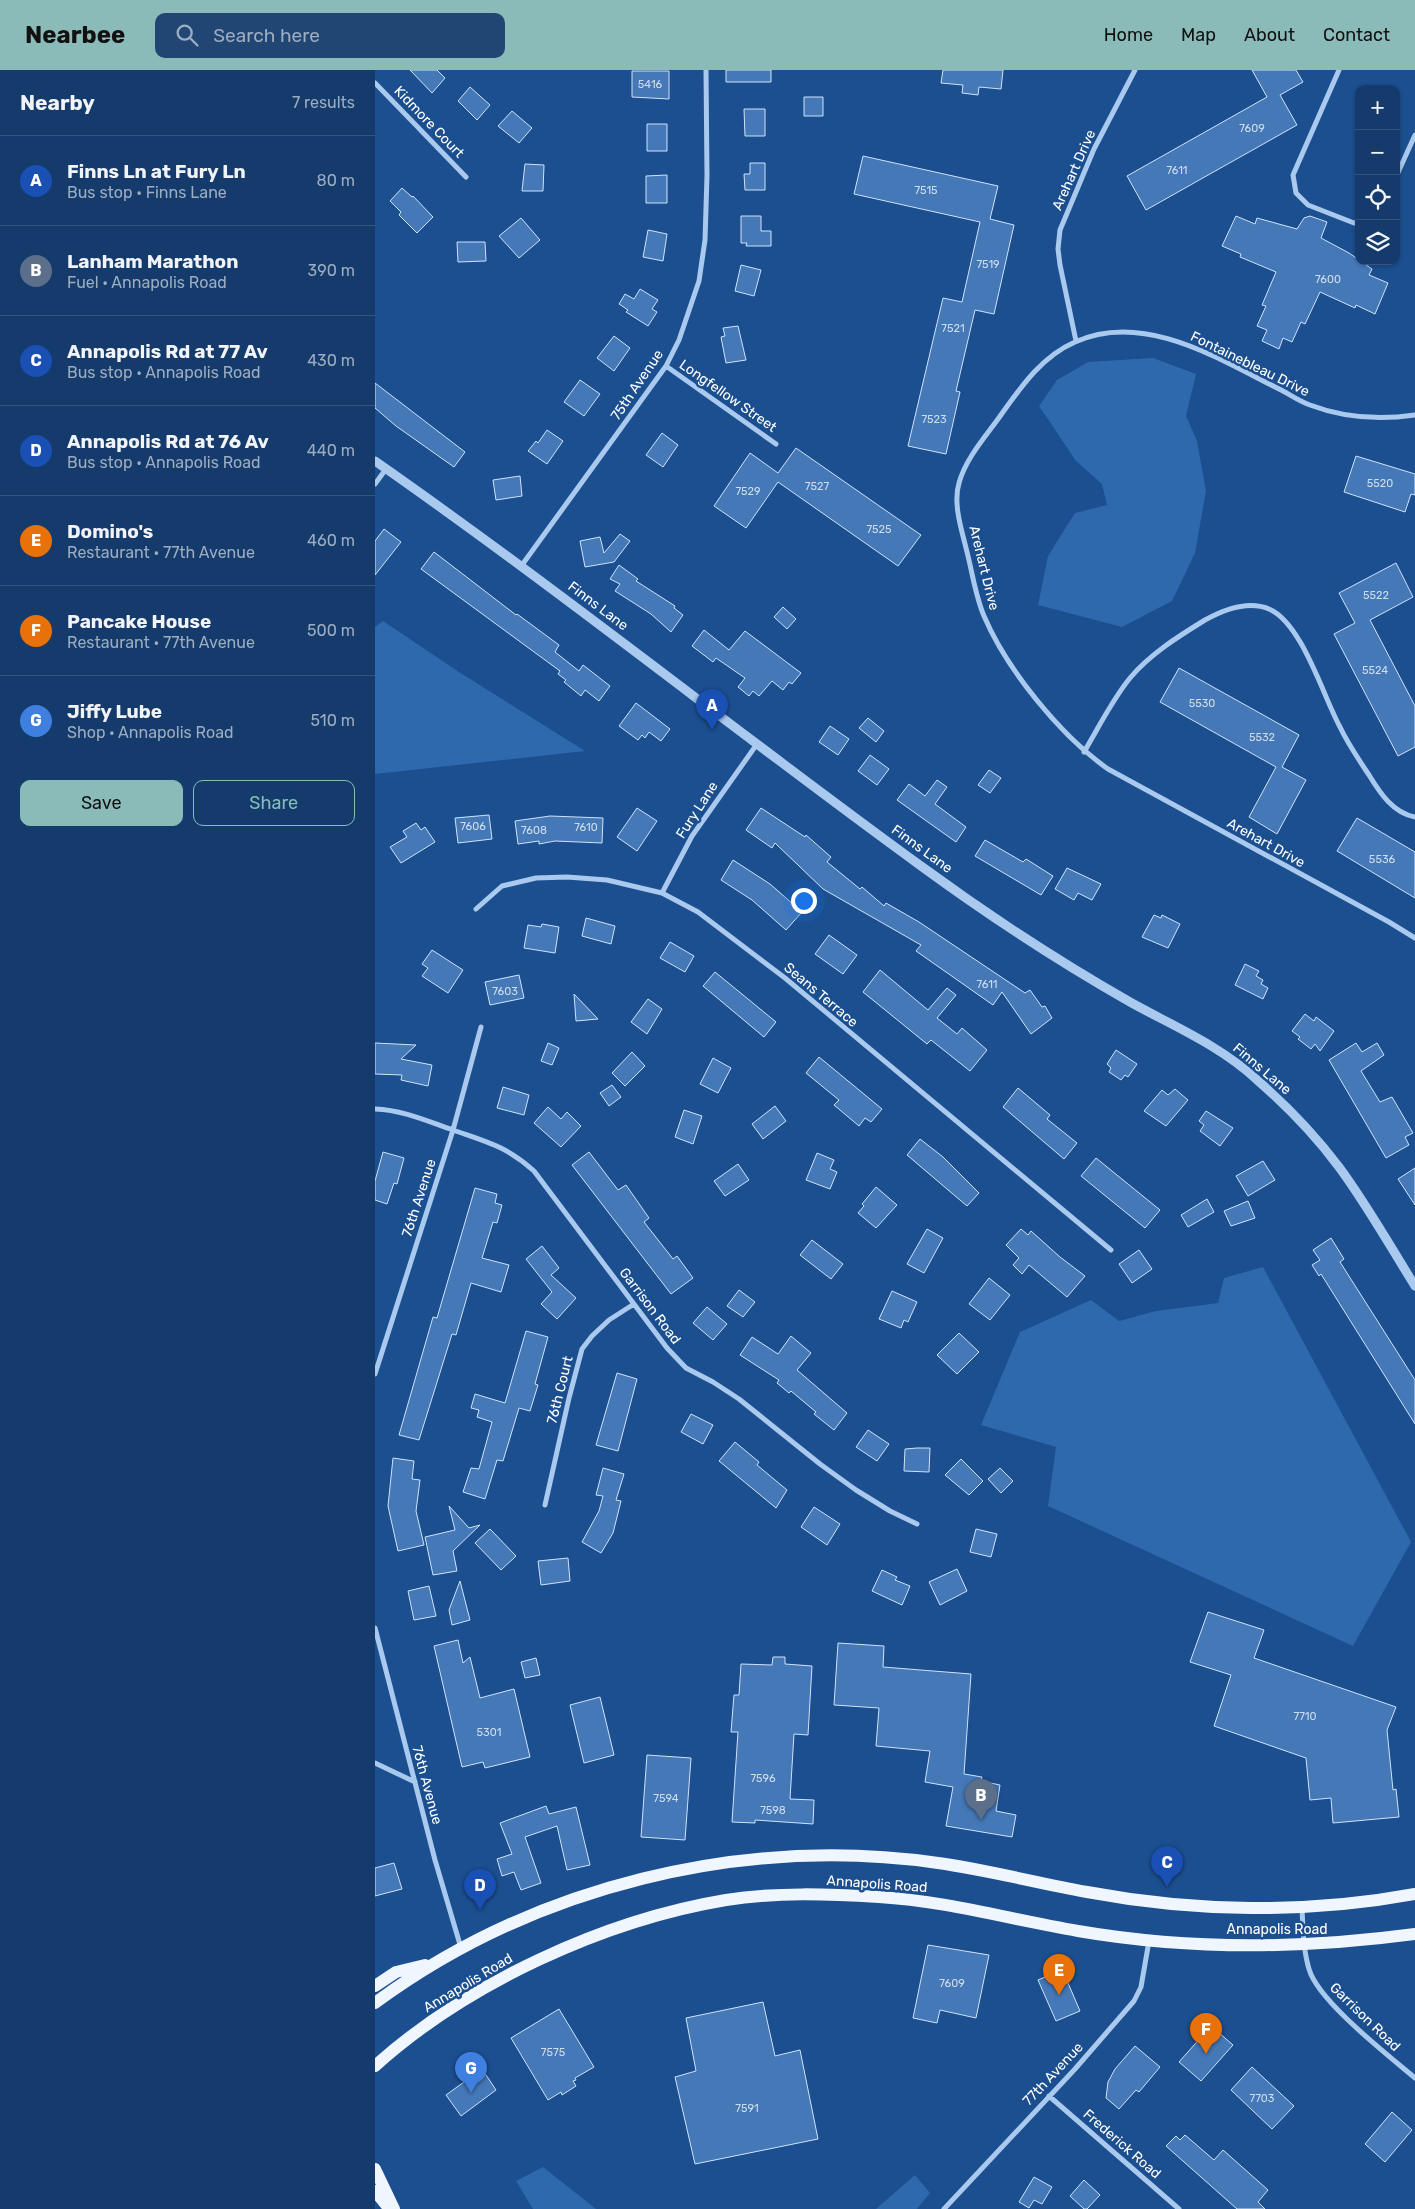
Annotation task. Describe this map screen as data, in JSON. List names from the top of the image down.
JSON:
{
  "streets": {
    "main road": ["Annapolis Road"],
    "street": [
      "Kidmore Court",
      "Arehart Drive",
      "Fontainebleau Drive",
      "75th Avenue",
      "Longfellow Street",
      "Finns Lane",
      "Fury Lane",
      "Seans Terrace",
      "76th Avenue",
      "Garrison Road",
      "76th Court",
      "77th Avenue",
      "Frederick Road"
    ]
  },
  "crossings": [
    ["Arehart Drive", "Fontainebleau Drive"],
    ["75th Avenue", "Longfellow Street"],
    ["75th Avenue", "Finns Lane"],
    ["Finns Lane", "Fury Lane"],
    ["Fury Lane", "Seans Terrace"],
    ["76th Avenue", "Garrison Road"],
    ["76th Avenue", "Annapolis Road"],
    ["Garrison Road", "76th Court"],
    ["Garrison Road", "Annapolis Road"],
    ["Annapolis Road", "77th Avenue"],
    ["77th Avenue", "Frederick Road"]
  ],
  "house_numbers": [
    "5416",
    "7609",
    "7611",
    "7515",
    "7519",
    "7600",
    "7521",
    "7523",
    "5520",
    "7527",
    "7529",
    "7525",
    "5522",
    "5524",
    "5530",
    "5532",
    "7606",
    "7610",
    "7608",
    "5536",
    "7611",
    "7603",
    "7710",
    "5301",
    "7596",
    "7594",
    "7598",
    "7609",
    "7575",
    "7703",
    "7591"
  ],
  "page": {
    "header": "Nearbee",
    "search": "Search here",
    "nav": [
      "Home",
      "Map",
      "About",
      "Contact"
    ],
    "heading": ["Nearby", "7 results"],
    "map_buttons": ["+", "−"],
    "list": [
      {
        "mark": "A",
        "name": "Finns Ln at Fury Ln",
        "note": "Bus stop · Finns Lane",
        "value": "80 m"
      },
      {
        "mark": "B",
        "name": "Lanham Marathon",
        "note": "Fuel · Annapolis Road",
        "value": "390 m"
      },
      {
        "mark": "C",
        "name": "Annapolis Rd at 77 Av",
        "note": "Bus stop · Annapolis Road",
        "value": "430 m"
      },
      {
        "mark": "D",
        "name": "Annapolis Rd at 76 Av",
        "note": "Bus stop · Annapolis Road",
        "value": "440 m"
      },
      {
        "mark": "E",
        "name": "Domino's",
        "note": "Restaurant · 77th Avenue",
        "value": "460 m"
      },
      {
        "mark": "F",
        "name": "Pancake House",
        "note": "Restaurant · 77th Avenue",
        "value": "500 m"
      },
      {
        "mark": "G",
        "name": "Jiffy Lube",
        "note": "Shop · Annapolis Road",
        "value": "510 m"
      }
    ],
    "pins": [
      "A",
      "B",
      "C",
      "D",
      "E",
      "F",
      "G"
    ],
    "buttons": ["Save", "Share"]
  }
}
